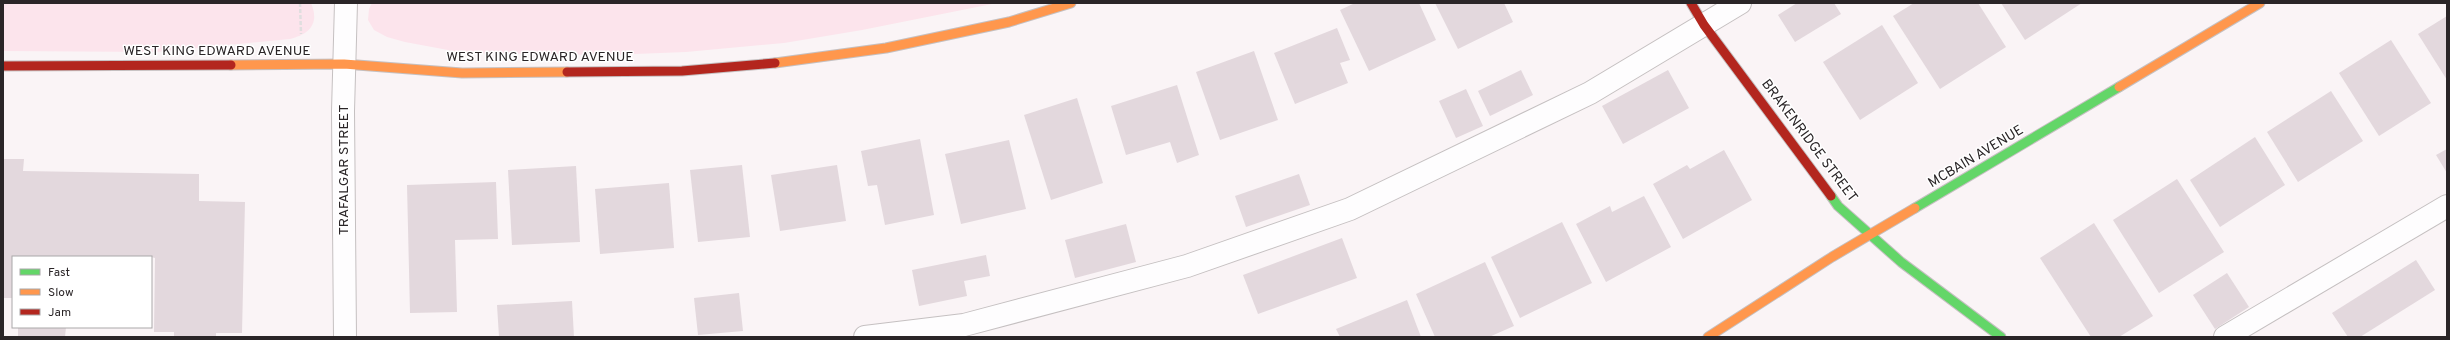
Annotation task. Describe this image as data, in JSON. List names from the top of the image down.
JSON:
{
  "streets": {
    "street": [
      "WEST KING EDWARD AVENUE",
      "BRAKENRIDGE STREET",
      "MCBAIN AVENUE",
      "TRAFALGAR STREET"
    ]
  },
  "crossings": [
    ["WEST KING EDWARD AVENUE", "TRAFALGAR STREET"],
    ["BRAKENRIDGE STREET", "MCBAIN AVENUE"]
  ],
  "legend": ["Fast", "Slow", "Jam"]
}
